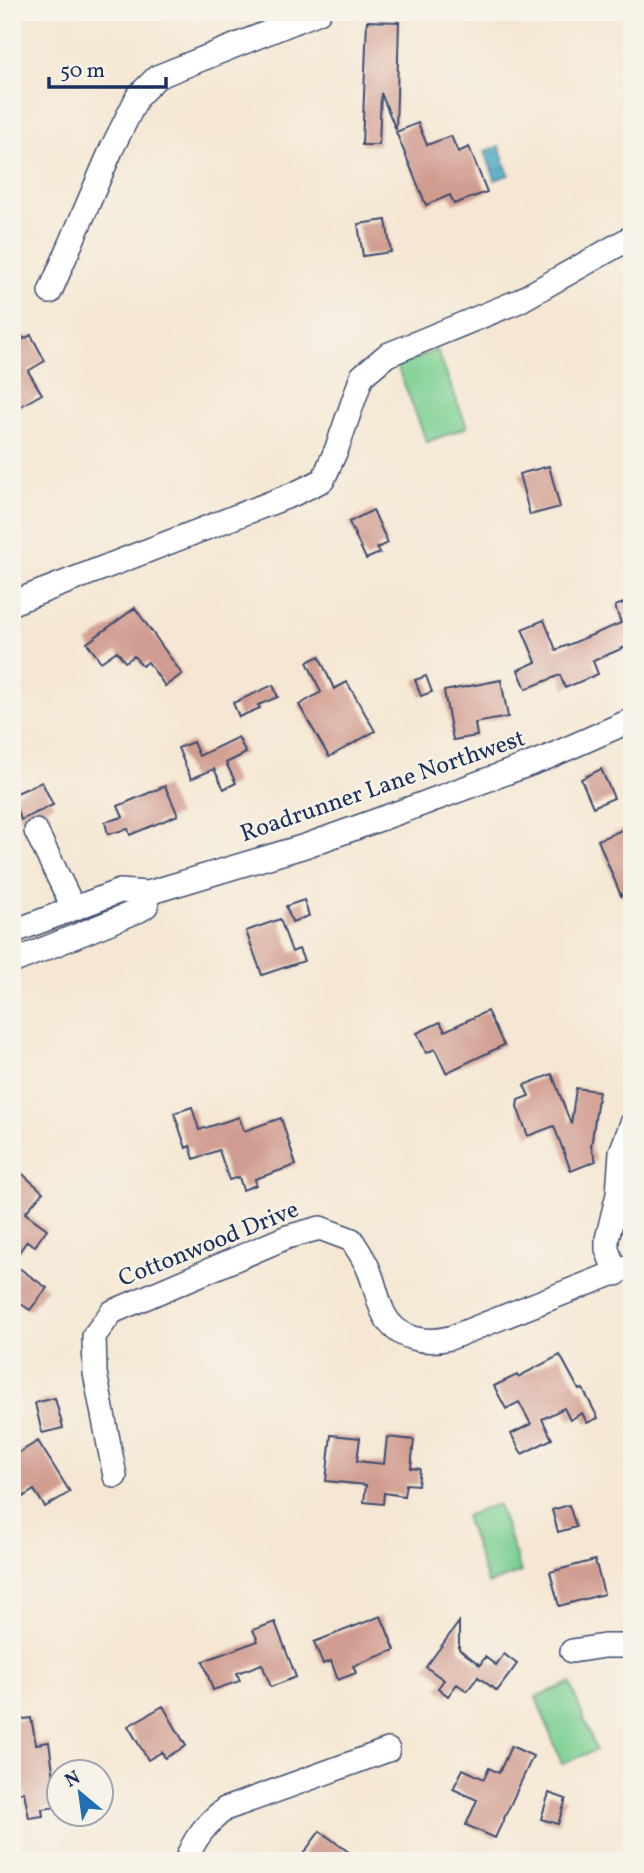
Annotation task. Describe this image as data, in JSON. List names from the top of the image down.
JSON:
{
  "streets": {
    "street": ["Roadrunner Lane Northwest", "Cottonwood Drive"]
  },
  "scale_bar": "50 m",
  "north": "top left"
}
